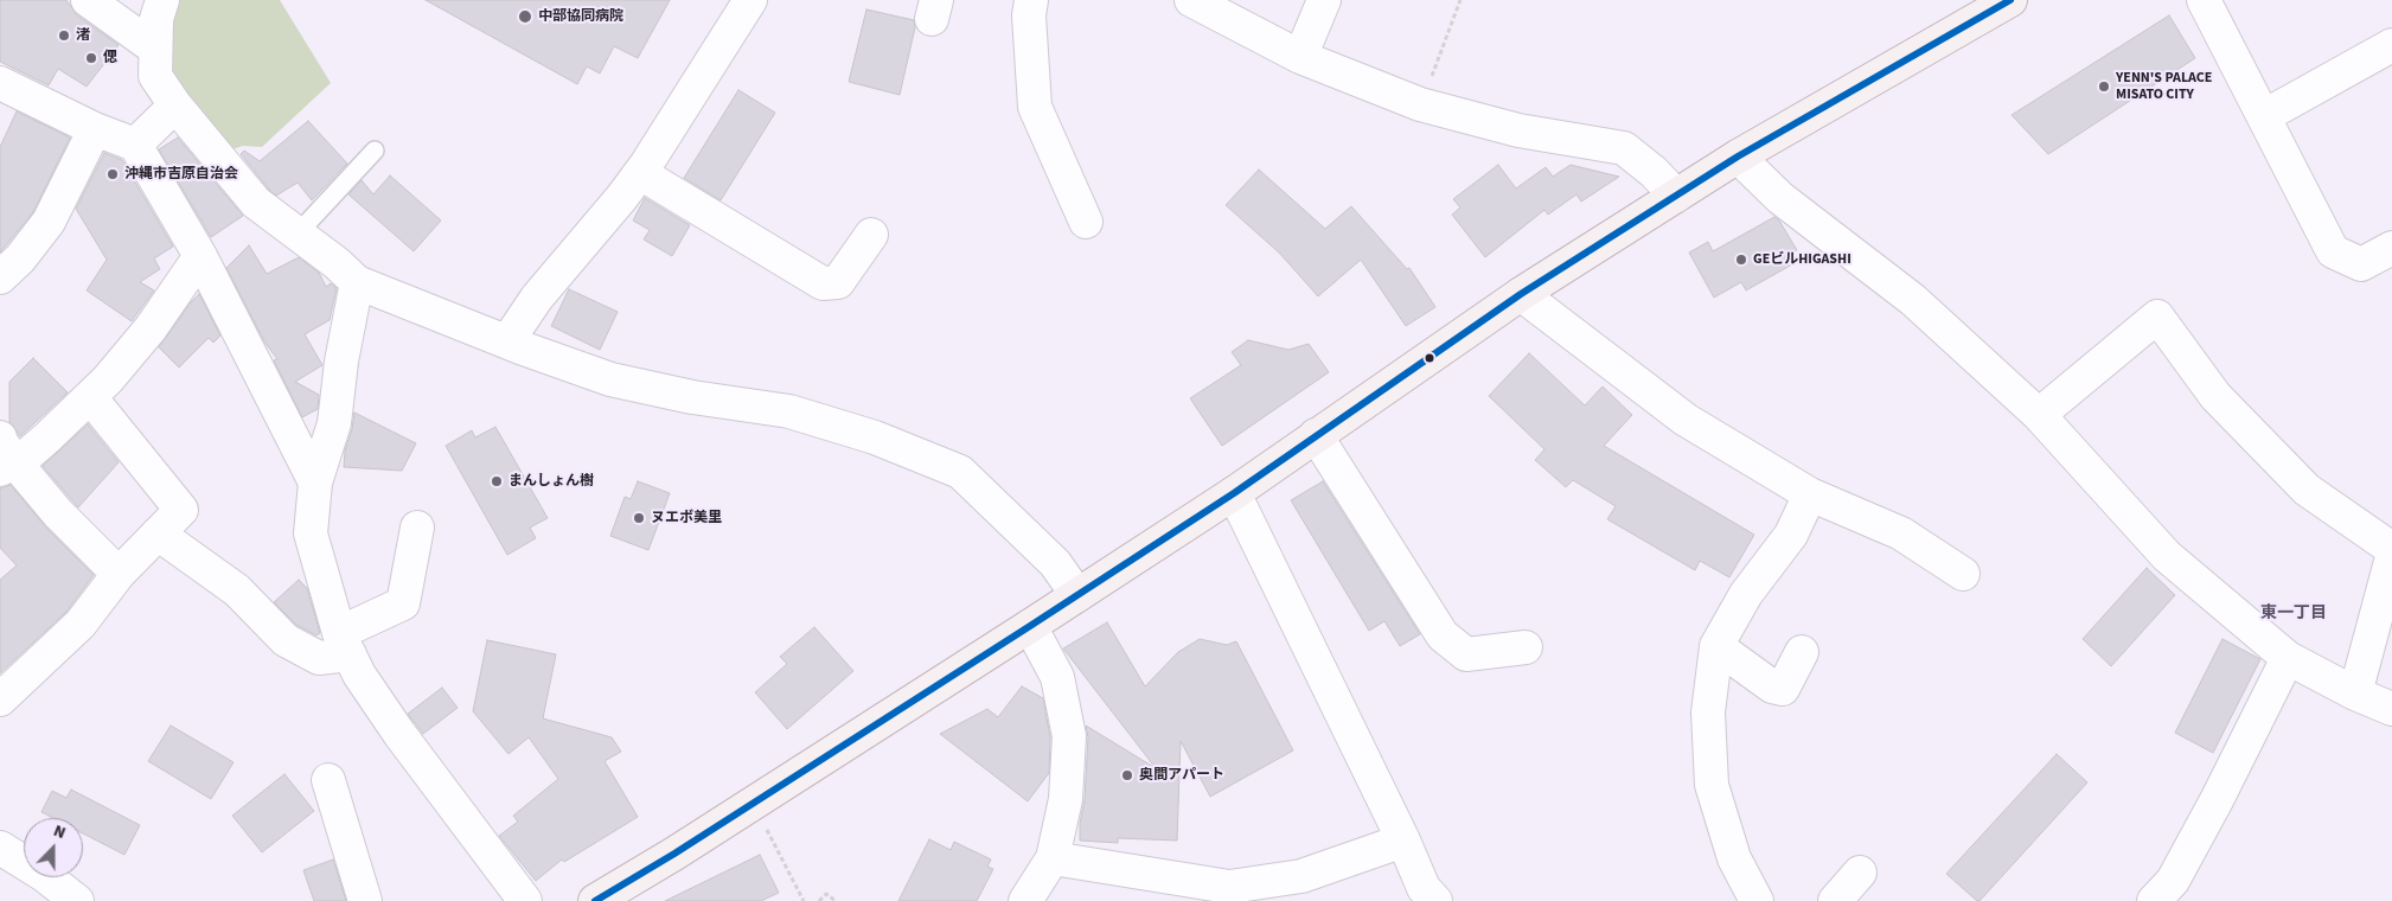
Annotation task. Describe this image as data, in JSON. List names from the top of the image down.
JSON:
{
  "districts": ["東一丁目"],
  "places": [
    "中部協同病院",
    "渚",
    "偲",
    "YENN'S PALACE MISATO CITY",
    "沖縄市吉原自治会",
    "GEビルHIGASHI",
    "まんしょん樹",
    "ヌエボ美里",
    "奥間アパート"
  ],
  "north": "top"
}
